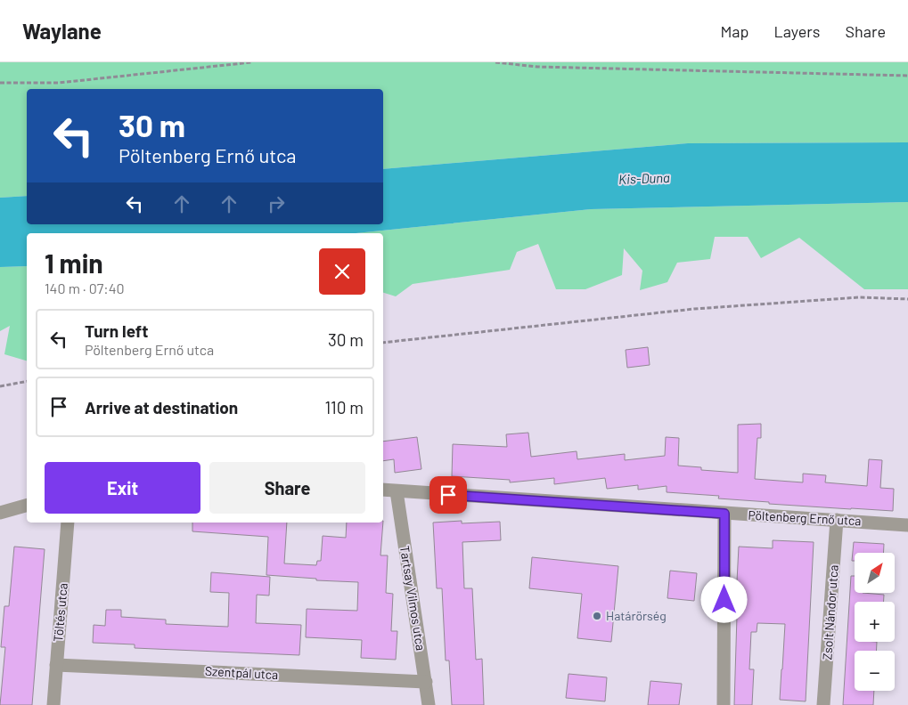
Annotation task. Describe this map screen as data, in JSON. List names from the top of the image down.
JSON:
{
  "streets": {
    "street": [
      "Pöltenberg Ernő utca",
      "Tartsay Vilmos utca",
      "Töltés utca",
      "Zsolt Nándor utca",
      "Szentpál utca"
    ]
  },
  "crossings": [
    ["Pöltenberg Ernő utca", "Tartsay Vilmos utca"],
    ["Pöltenberg Ernő utca", "Zsolt Nándor utca"],
    ["Tartsay Vilmos utca", "Szentpál utca"],
    ["Töltés utca", "Szentpál utca"]
  ],
  "water": ["Kis-Duna"],
  "places": ["Határörség"],
  "north": "top right",
  "page": {
    "header": "Waylane",
    "nav": ["Map", "Layers", "Share"],
    "turn": ["30 m", "Pöltenberg Ernő utca"],
    "heading": ["1 min", "140 m · 07:40"],
    "list": [
      {
        "name": "Turn left",
        "note": "Pöltenberg Ernő utca",
        "value": "30 m"
      },
      {
        "name": "Arrive at destination",
        "value": "110 m"
      }
    ],
    "buttons": ["Exit", "Share"],
    "map_buttons": ["+", "−"]
  }
}
